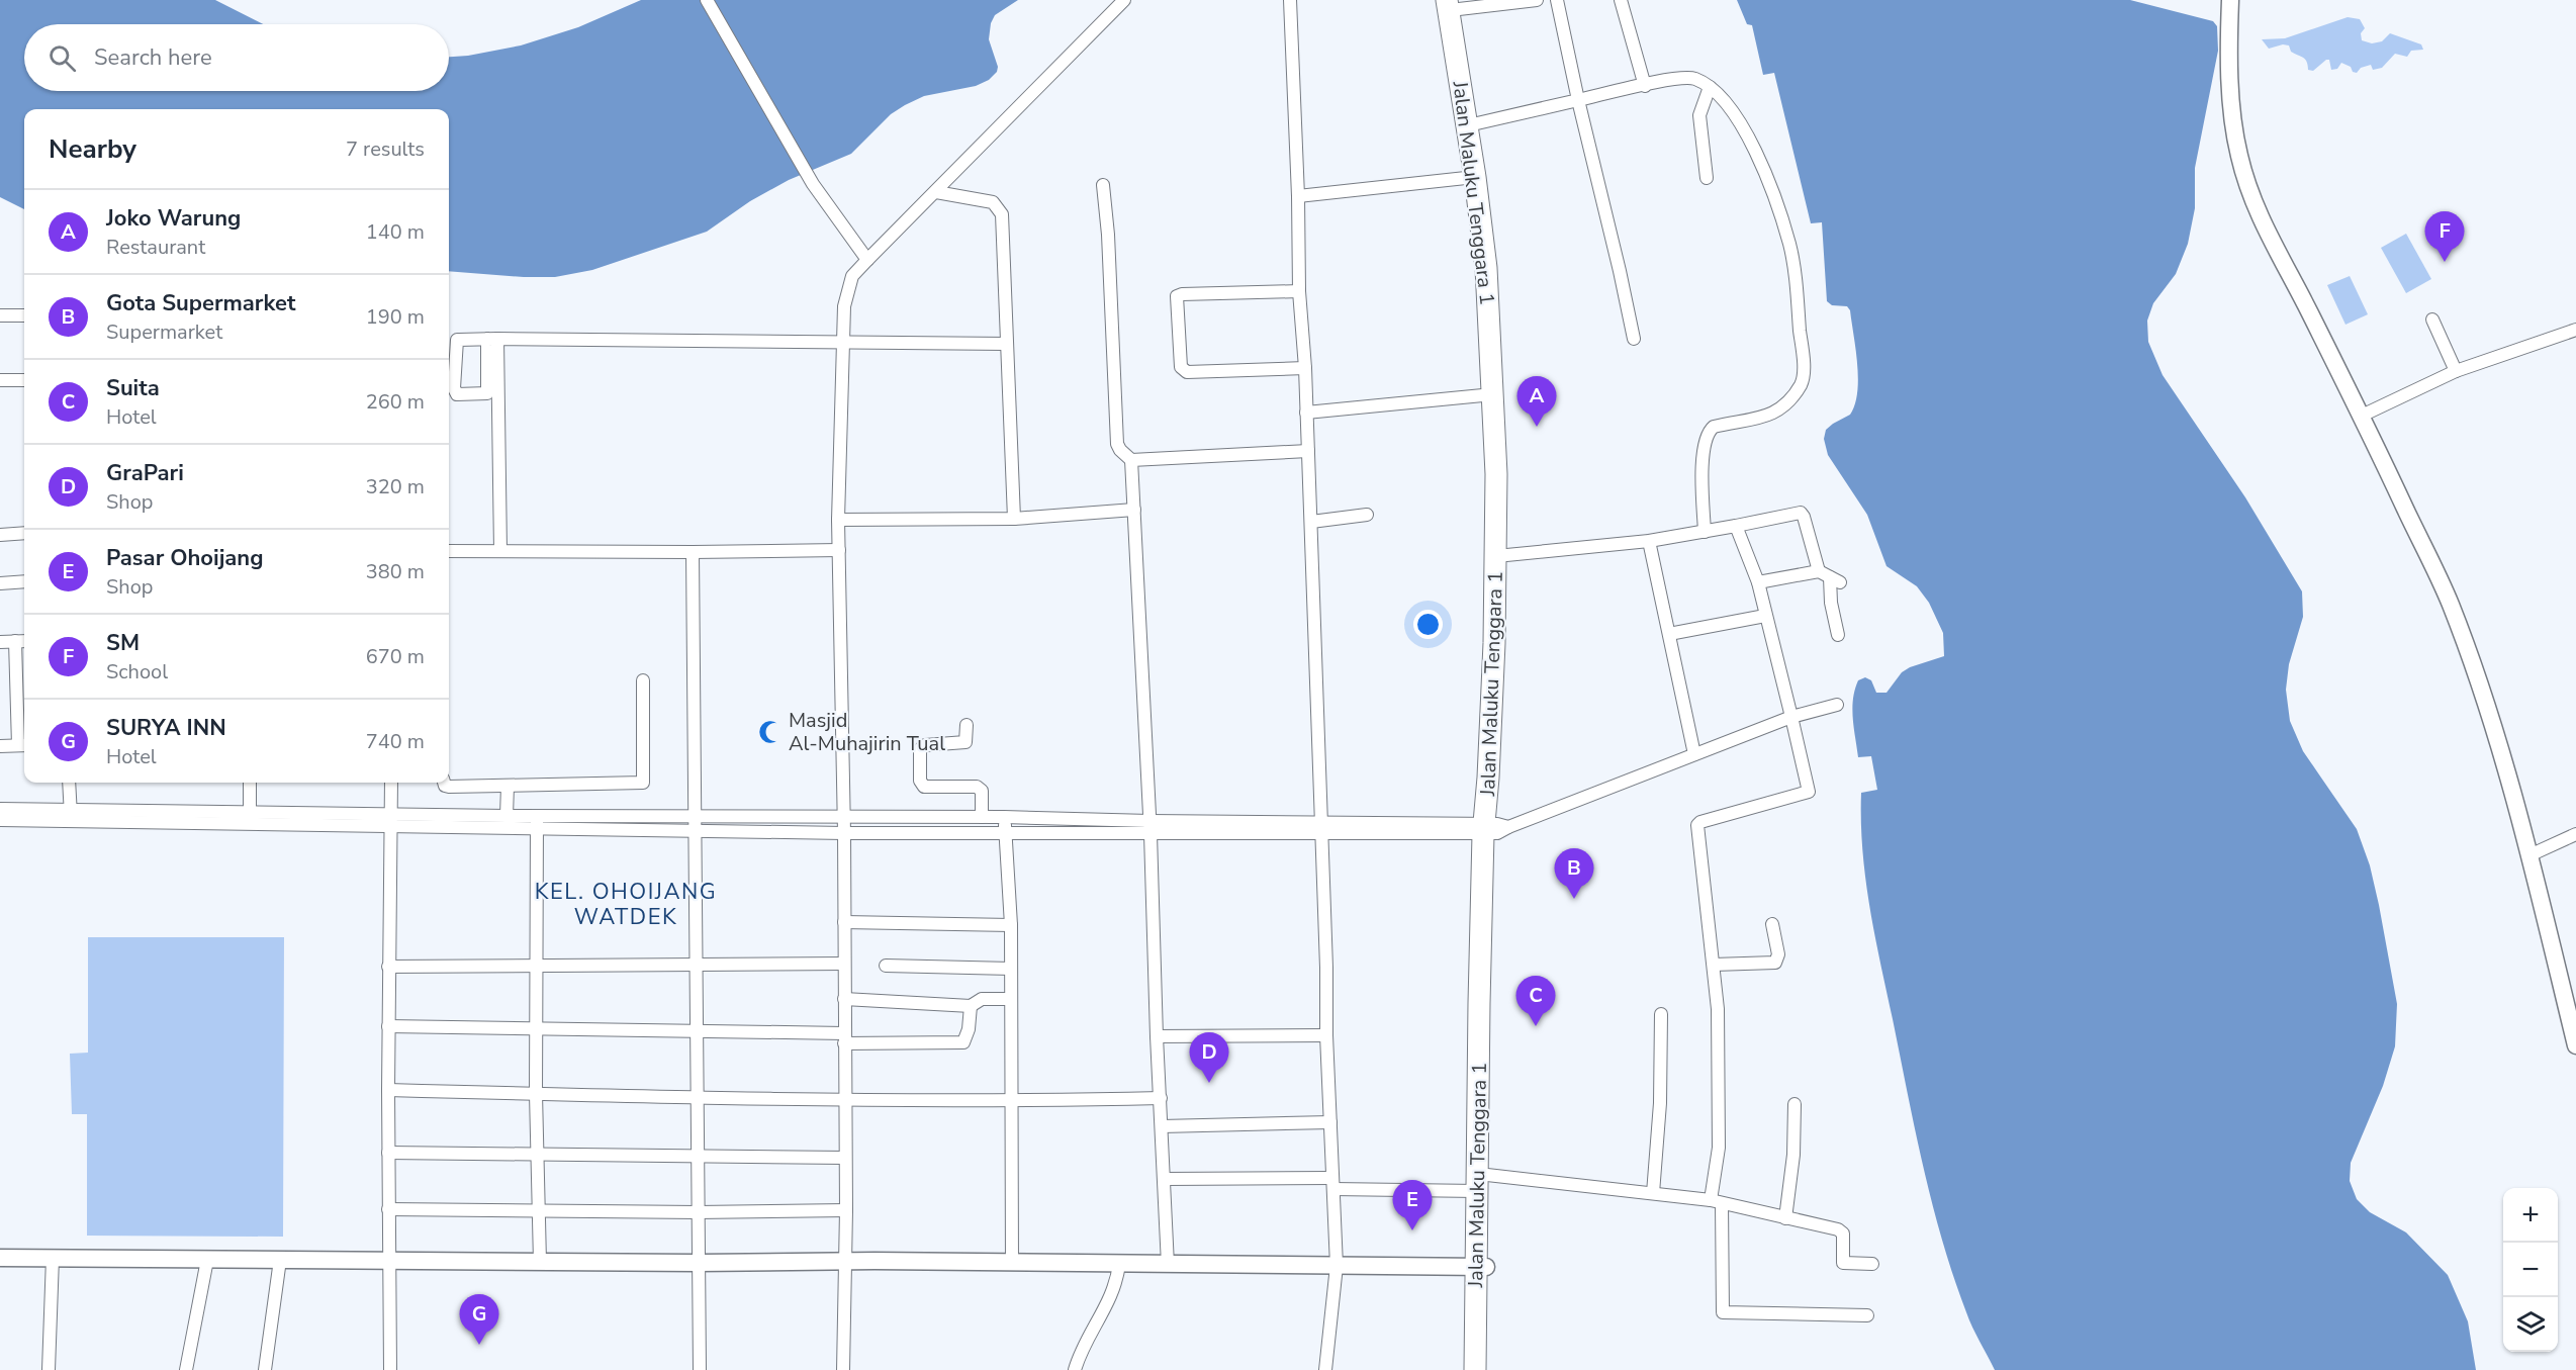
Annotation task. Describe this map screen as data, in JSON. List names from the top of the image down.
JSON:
{
  "streets": {
    "highway": ["Jalan Maluku Tenggara 1"]
  },
  "districts": ["KEL. OHOIJANG WATDEK"],
  "places": {
    "mosque": ["Masjid Al-Muhajirin Tual"]
  },
  "page": {
    "search": "Search here",
    "heading": ["Nearby", "7 results"],
    "list": [
      {
        "mark": "A",
        "name": "Joko Warung",
        "note": "Restaurant",
        "value": "140 m"
      },
      {
        "mark": "B",
        "name": "Gota Supermarket",
        "note": "Supermarket",
        "value": "190 m"
      },
      {
        "mark": "C",
        "name": "Suita",
        "note": "Hotel",
        "value": "260 m"
      },
      {
        "mark": "D",
        "name": "GraPari",
        "note": "Shop",
        "value": "320 m"
      },
      {
        "mark": "E",
        "name": "Pasar Ohoijang",
        "note": "Shop",
        "value": "380 m"
      },
      {
        "mark": "F",
        "name": "SM",
        "note": "School",
        "value": "670 m"
      },
      {
        "mark": "G",
        "name": "SURYA INN",
        "note": "Hotel",
        "value": "740 m"
      }
    ],
    "pins": [
      "F",
      "A",
      "B",
      "C",
      "D",
      "E",
      "G"
    ],
    "map_buttons": ["+", "−"]
  }
}
